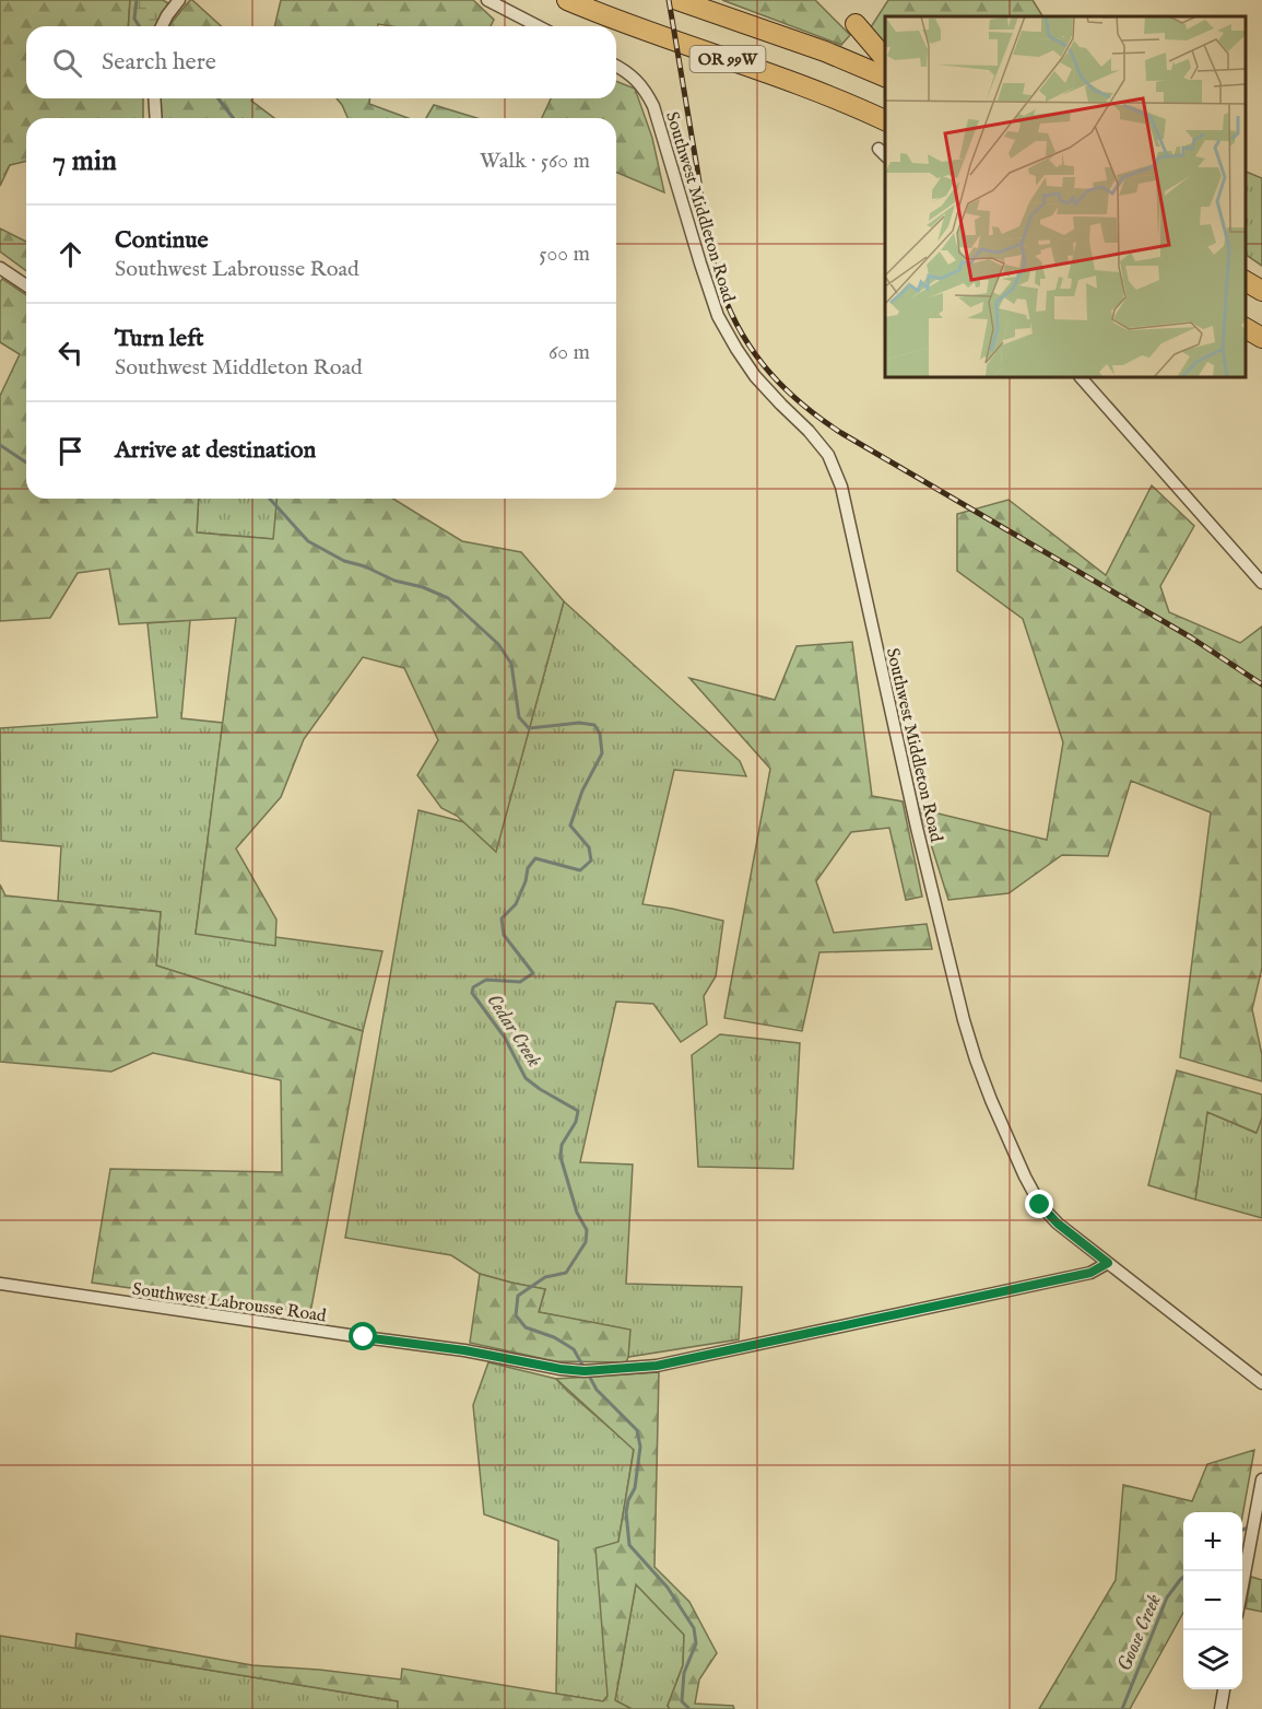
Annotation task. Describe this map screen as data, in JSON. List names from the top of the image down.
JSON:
{
  "streets": {
    "highway": ["OR 99W"],
    "street": ["Southwest Middleton Road", "Southwest Labrousse Road"]
  },
  "crossings": [
    ["Southwest Middleton Road", "Southwest Labrousse Road"]
  ],
  "water": ["Cedar Creek", "Goose Creek"],
  "page": {
    "search": "Search here",
    "heading": ["7 min", "Walk · 560 m"],
    "list": [
      ["Continue", "Southwest Labrousse Road", "500 m"],
      ["Turn left", "Southwest Middleton Road", "60 m"],
      "Arrive at destination"
    ],
    "map_buttons": ["+", "−"]
  }
}
